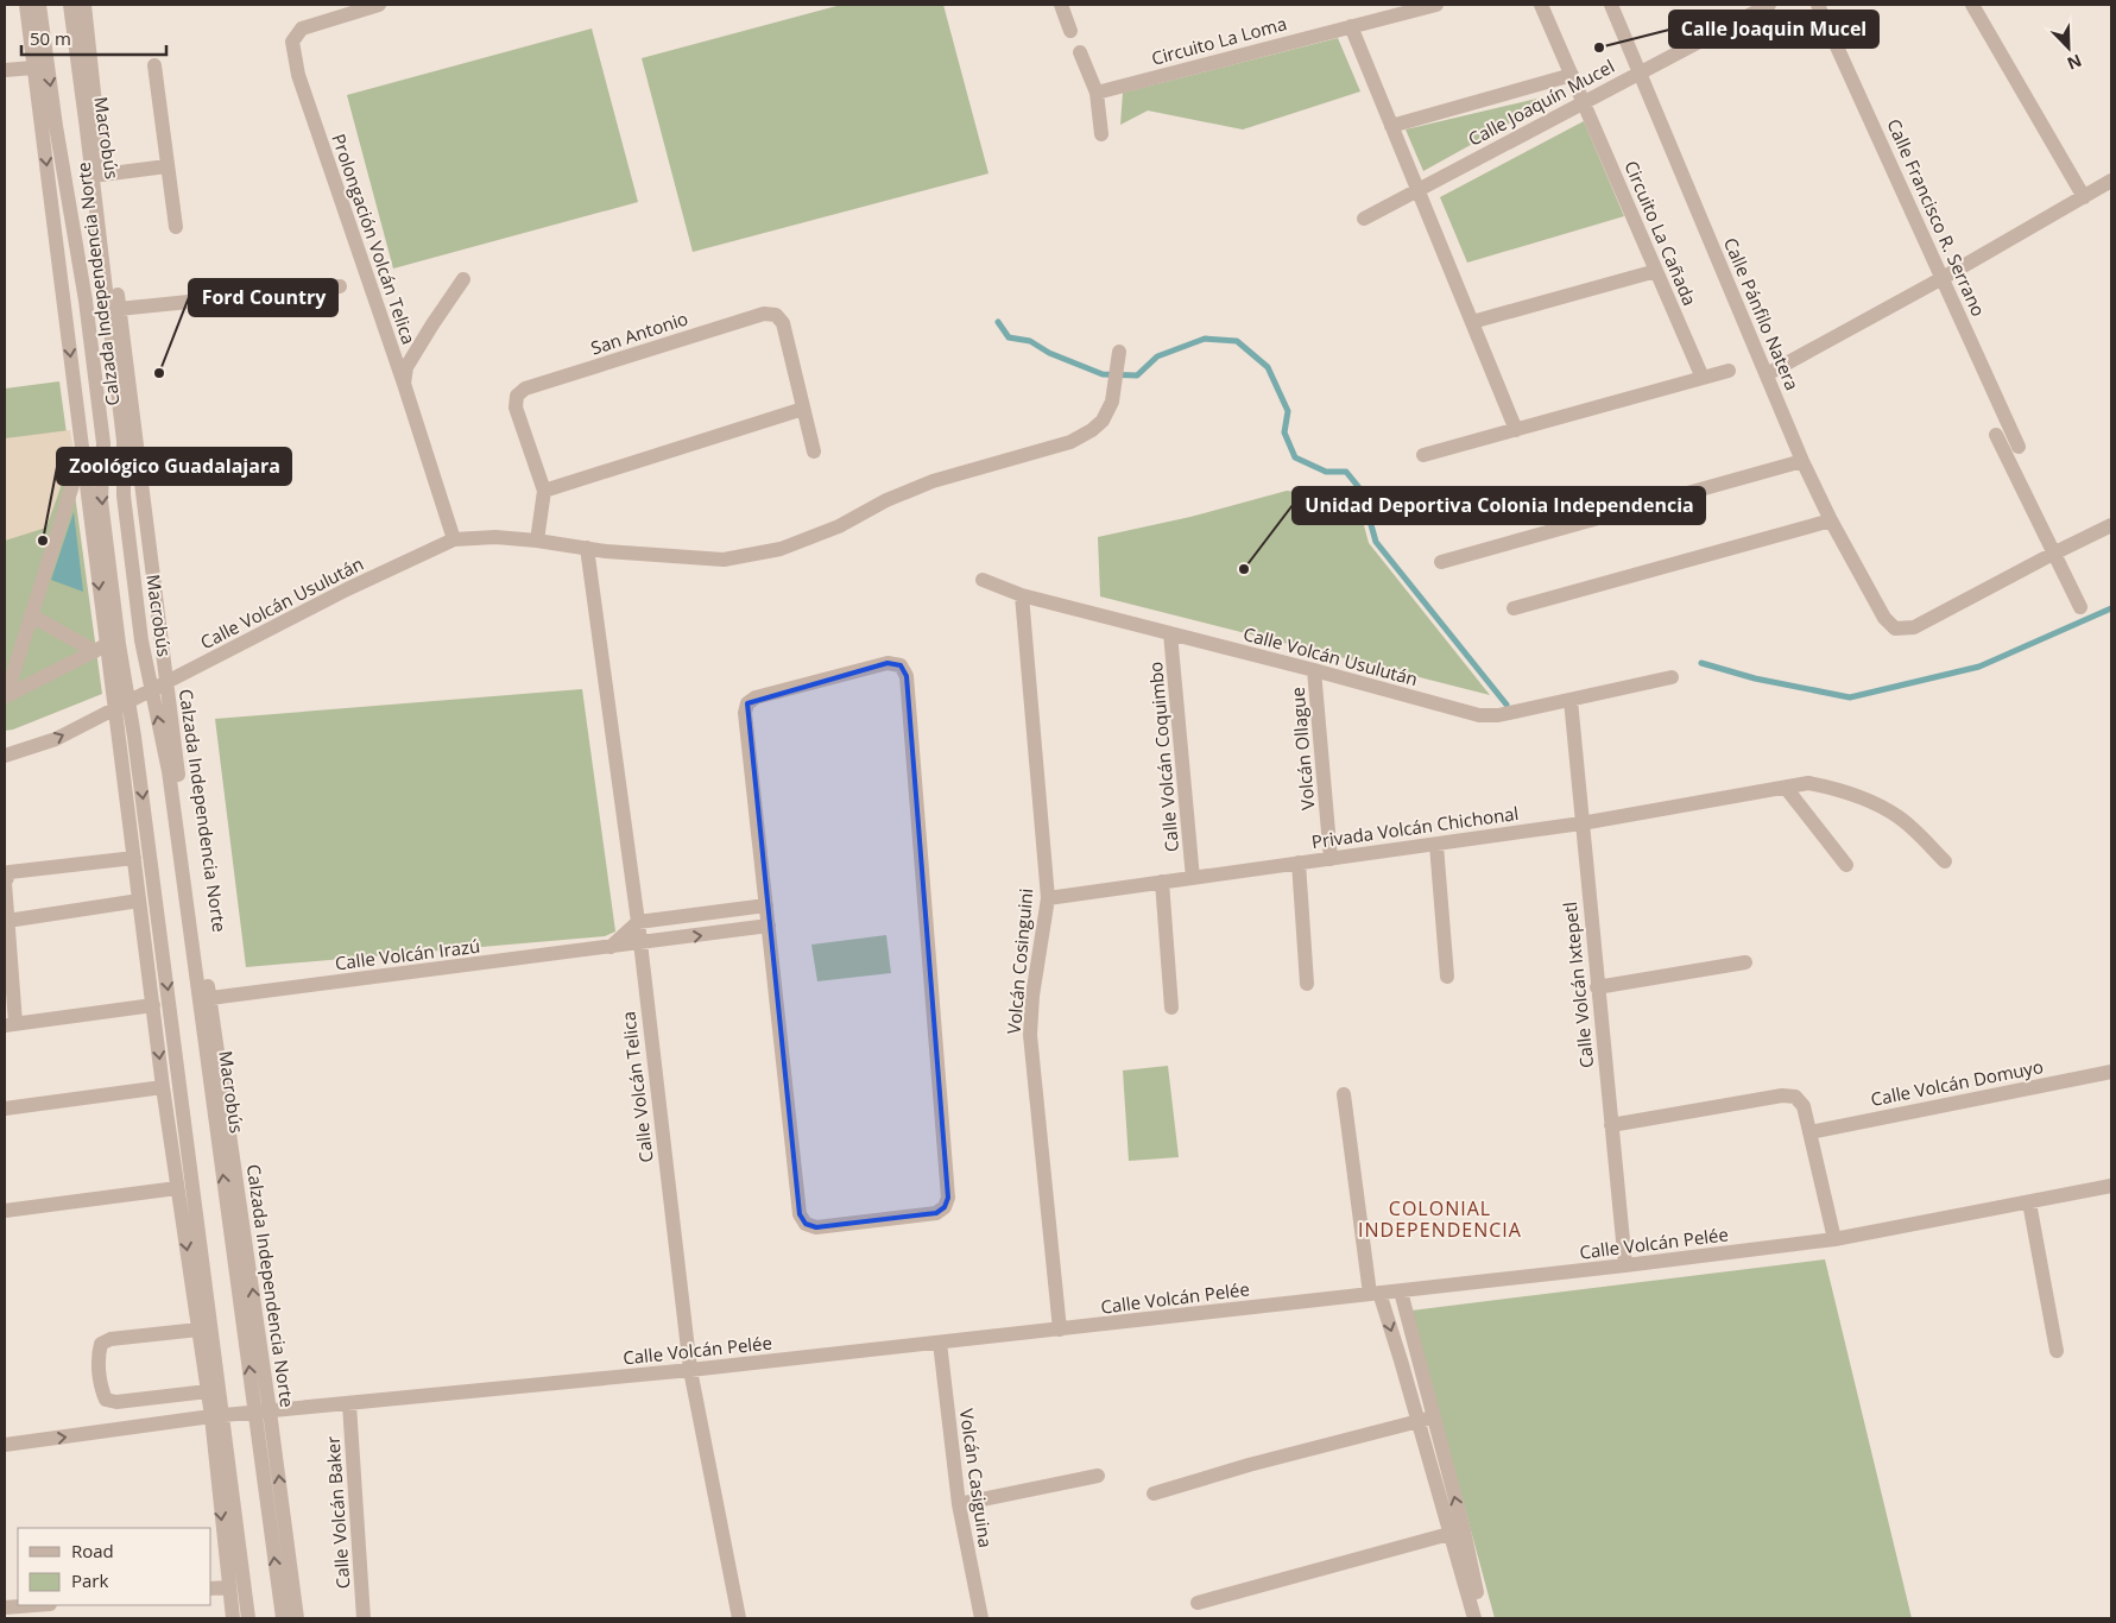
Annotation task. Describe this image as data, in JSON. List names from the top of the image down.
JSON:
{
  "streets": {
    "street": [
      "Circuito La Loma",
      "Calle Joaquín Mucel",
      "Macrobús",
      "Calle Francisco R. Serrano",
      "Circuito La Cañada",
      "Prolongación Volcán Telica",
      "Calzada Independencia Norte",
      "Calle Pánfilo Natera",
      "San Antonio",
      "Calle Volcán Usulután",
      "Volcán Ollague",
      "Calle Volcán Coquimbo",
      "Privada Volcán Chichonal",
      "Calle Volcán Irazú",
      "Volcán Cosinguini",
      "Calle Volcán Ixtepetl",
      "Calle Volcán Domuyo",
      "Calle Volcán Telica",
      "Calle Volcán Pelée",
      "Volcán Casiguina",
      "Calle Volcán Baker"
    ]
  },
  "crossings": [
    ["Calle Joaquín Mucel", "Circuito La Cañada"],
    ["Calle Joaquín Mucel", "Calle Pánfilo Natera"],
    ["Macrobús", "Calzada Independencia Norte"],
    ["Macrobús", "Calle Volcán Usulután"],
    ["Macrobús", "Calle Volcán Pelée"],
    ["Prolongación Volcán Telica", "Calle Volcán Usulután"],
    ["Calzada Independencia Norte", "Calle Volcán Usulután"],
    ["Calzada Independencia Norte", "Calle Volcán Irazú"],
    ["Calzada Independencia Norte", "Calle Volcán Pelée"],
    ["San Antonio", "Calle Volcán Usulután"],
    ["Calle Volcán Usulután", "Volcán Ollague"],
    ["Calle Volcán Usulután", "Calle Volcán Coquimbo"],
    ["Calle Volcán Usulután", "Volcán Cosinguini"],
    ["Calle Volcán Usulután", "Calle Volcán Ixtepetl"],
    ["Calle Volcán Usulután", "Calle Volcán Telica"],
    ["Volcán Ollague", "Privada Volcán Chichonal"],
    ["Calle Volcán Coquimbo", "Privada Volcán Chichonal"],
    ["Privada Volcán Chichonal", "Volcán Cosinguini"],
    ["Privada Volcán Chichonal", "Calle Volcán Ixtepetl"],
    ["Calle Volcán Irazú", "Calle Volcán Telica"],
    ["Volcán Cosinguini", "Calle Volcán Pelée"],
    ["Calle Volcán Ixtepetl", "Calle Volcán Pelée"],
    ["Calle Volcán Telica", "Calle Volcán Pelée"],
    ["Calle Volcán Pelée", "Volcán Casiguina"],
    ["Calle Volcán Pelée", "Calle Volcán Baker"]
  ],
  "districts": ["COLONIAL INDEPENDENCIA"],
  "places": [
    "Calle Joaquin Mucel",
    "Ford Country",
    "Zoológico Guadalajara",
    "Unidad Deportiva Colonia Independencia"
  ],
  "legend": ["Road", "Park"],
  "scale_bar": "50 m",
  "north": "bottom right"
}
